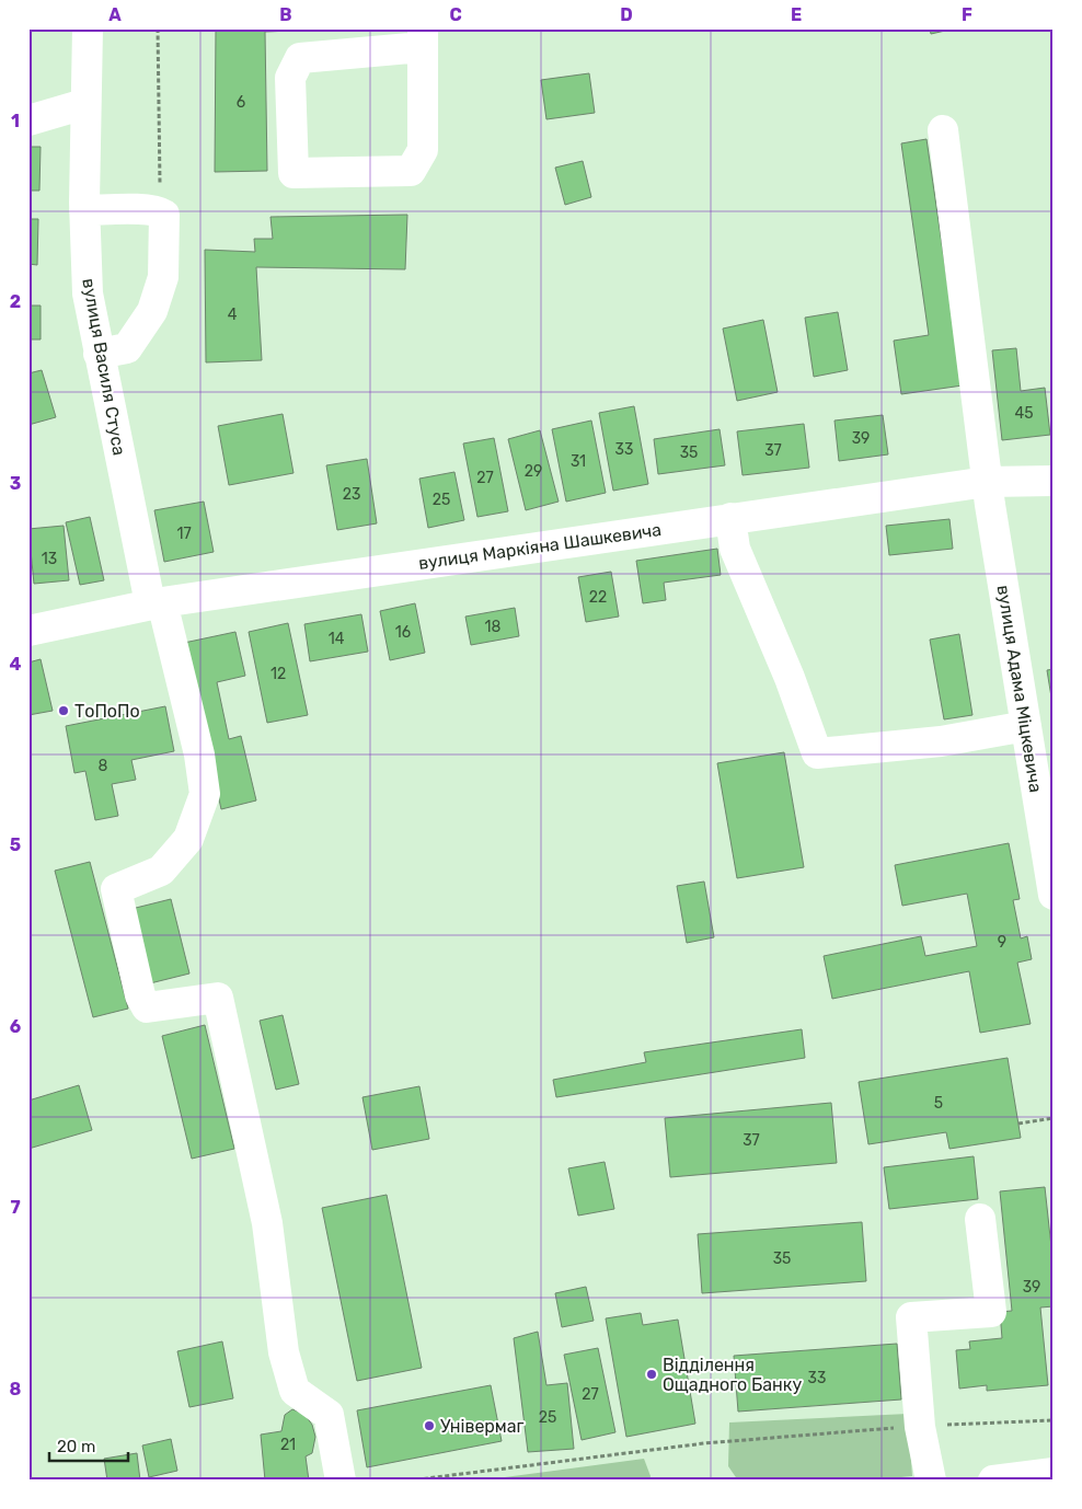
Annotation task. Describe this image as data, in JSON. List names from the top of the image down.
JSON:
{
  "streets": {
    "street": ["вулиця Василя Стуса", "вулиця Маркіяна Шашкевича", "вулиця Адама Міцкевича"]
  },
  "crossings": [
    ["вулиця Василя Стуса", "вулиця Маркіяна Шашкевича"],
    ["вулиця Маркіяна Шашкевича", "вулиця Адама Міцкевича"]
  ],
  "places": ["ТоПоПо", "Відділення Ощадного Банку", "Універмаг"],
  "house_numbers": [
    "6",
    "4",
    "45",
    "39",
    "33",
    "37",
    "35",
    "31",
    "29",
    "27",
    "23",
    "25",
    "17",
    "13",
    "22",
    "18",
    "16",
    "14",
    "12",
    "8",
    "9",
    "5",
    "37",
    "35",
    "39",
    "33",
    "27",
    "25",
    "21"
  ],
  "scale_bar": "20 m",
  "grid": {
    "columns": [
      "A",
      "B",
      "C",
      "D",
      "E",
      "F"
    ],
    "rows": [
      "1",
      "2",
      "3",
      "4",
      "5",
      "6",
      "7",
      "8"
    ]
  }
}
